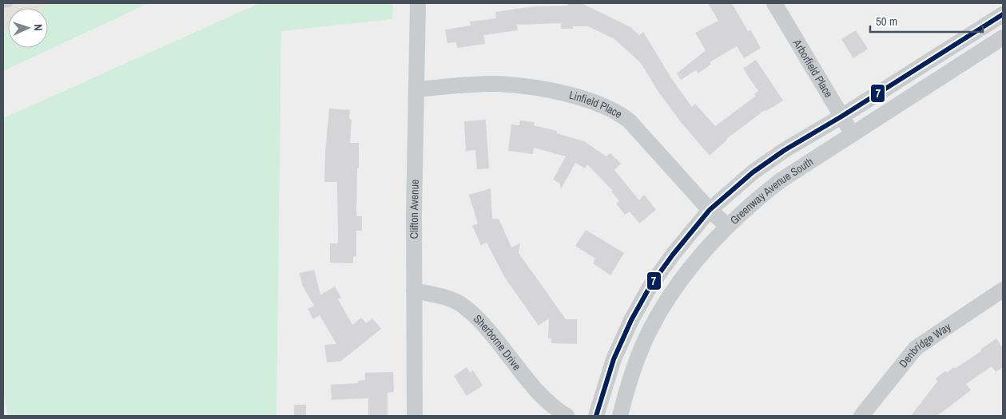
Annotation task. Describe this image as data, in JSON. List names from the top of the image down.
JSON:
{
  "streets": {
    "street": [
      "Arborfield Place",
      "Linfield Place",
      "Greenway Avenue South",
      "Clifton Avenue",
      "Sherborne Drive",
      "Denbridge Way"
    ]
  },
  "crossings": [
    ["Arborfield Place", "Greenway Avenue South"],
    ["Linfield Place", "Greenway Avenue South"],
    ["Linfield Place", "Clifton Avenue"],
    ["Clifton Avenue", "Sherborne Drive"]
  ],
  "lines": ["transit line 7"],
  "scale_bar": "50 m",
  "north": "right"
}
